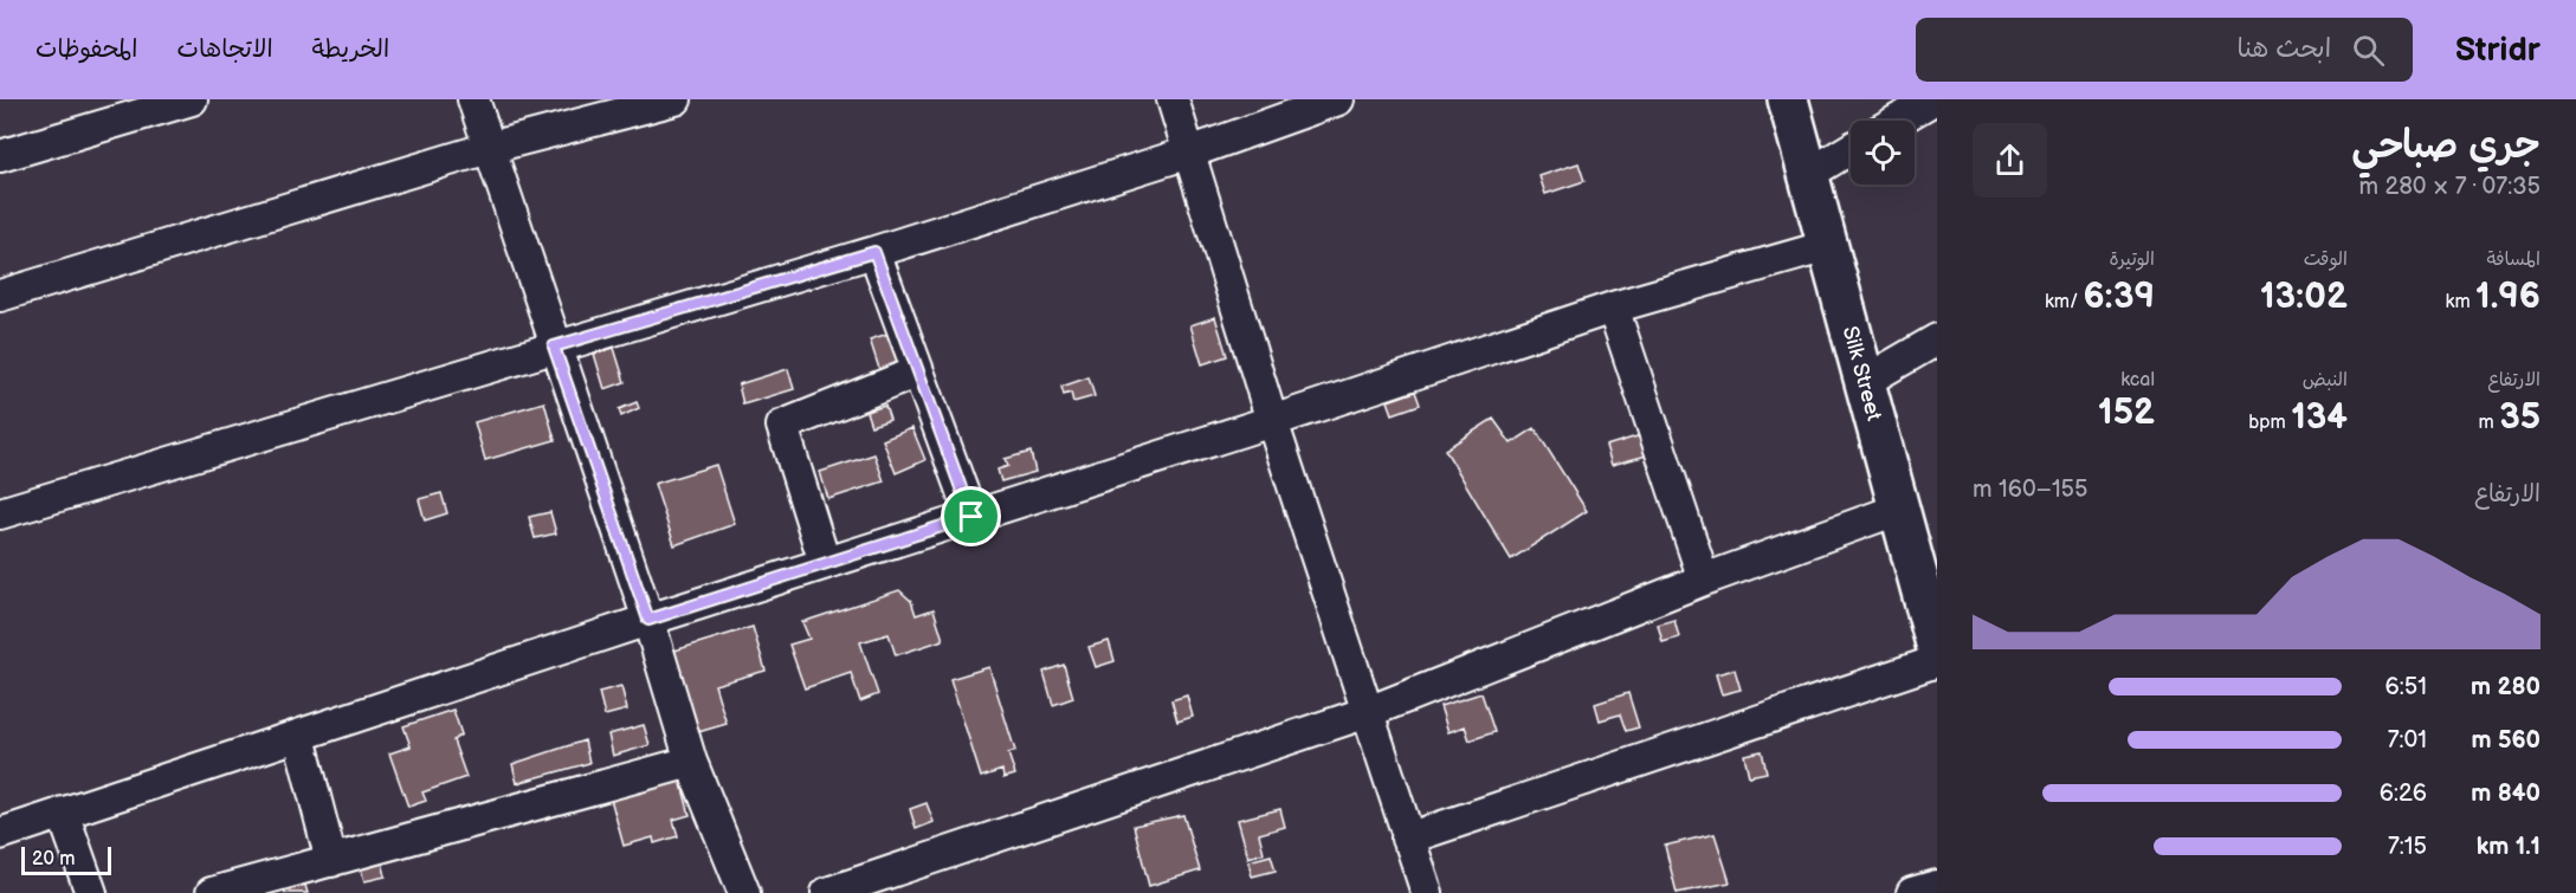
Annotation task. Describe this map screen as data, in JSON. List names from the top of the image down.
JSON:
{
  "streets": {
    "street": ["Silk Street"]
  },
  "scale_bar": "20 m",
  "page": {
    "header": "Stridr",
    "search": "ابحث هنا",
    "nav": ["الخريطة", "الاتجاهات", "المحفوظات"],
    "heading": ["جري صباحي", "07:35 · 7 × 280 m"],
    "stats": [
      ["المسافة", "1.96 km"],
      ["الوقت", "13:02"],
      ["الوتيرة", "6:39 /km"],
      ["الارتفاع", "35 m"],
      ["النبض", "134 bpm"],
      ["kcal", "152"]
    ],
    "chart": ["الارتفاع", "155–160 m"],
    "list": [
      {
        "name": "280 m",
        "note": "6:51"
      },
      {
        "name": "560 m",
        "note": "7:01"
      },
      {
        "name": "840 m",
        "note": "6:26"
      },
      {
        "name": "1.1 km",
        "note": "7:15"
      }
    ],
    "scale": "20 m"
  }
}
